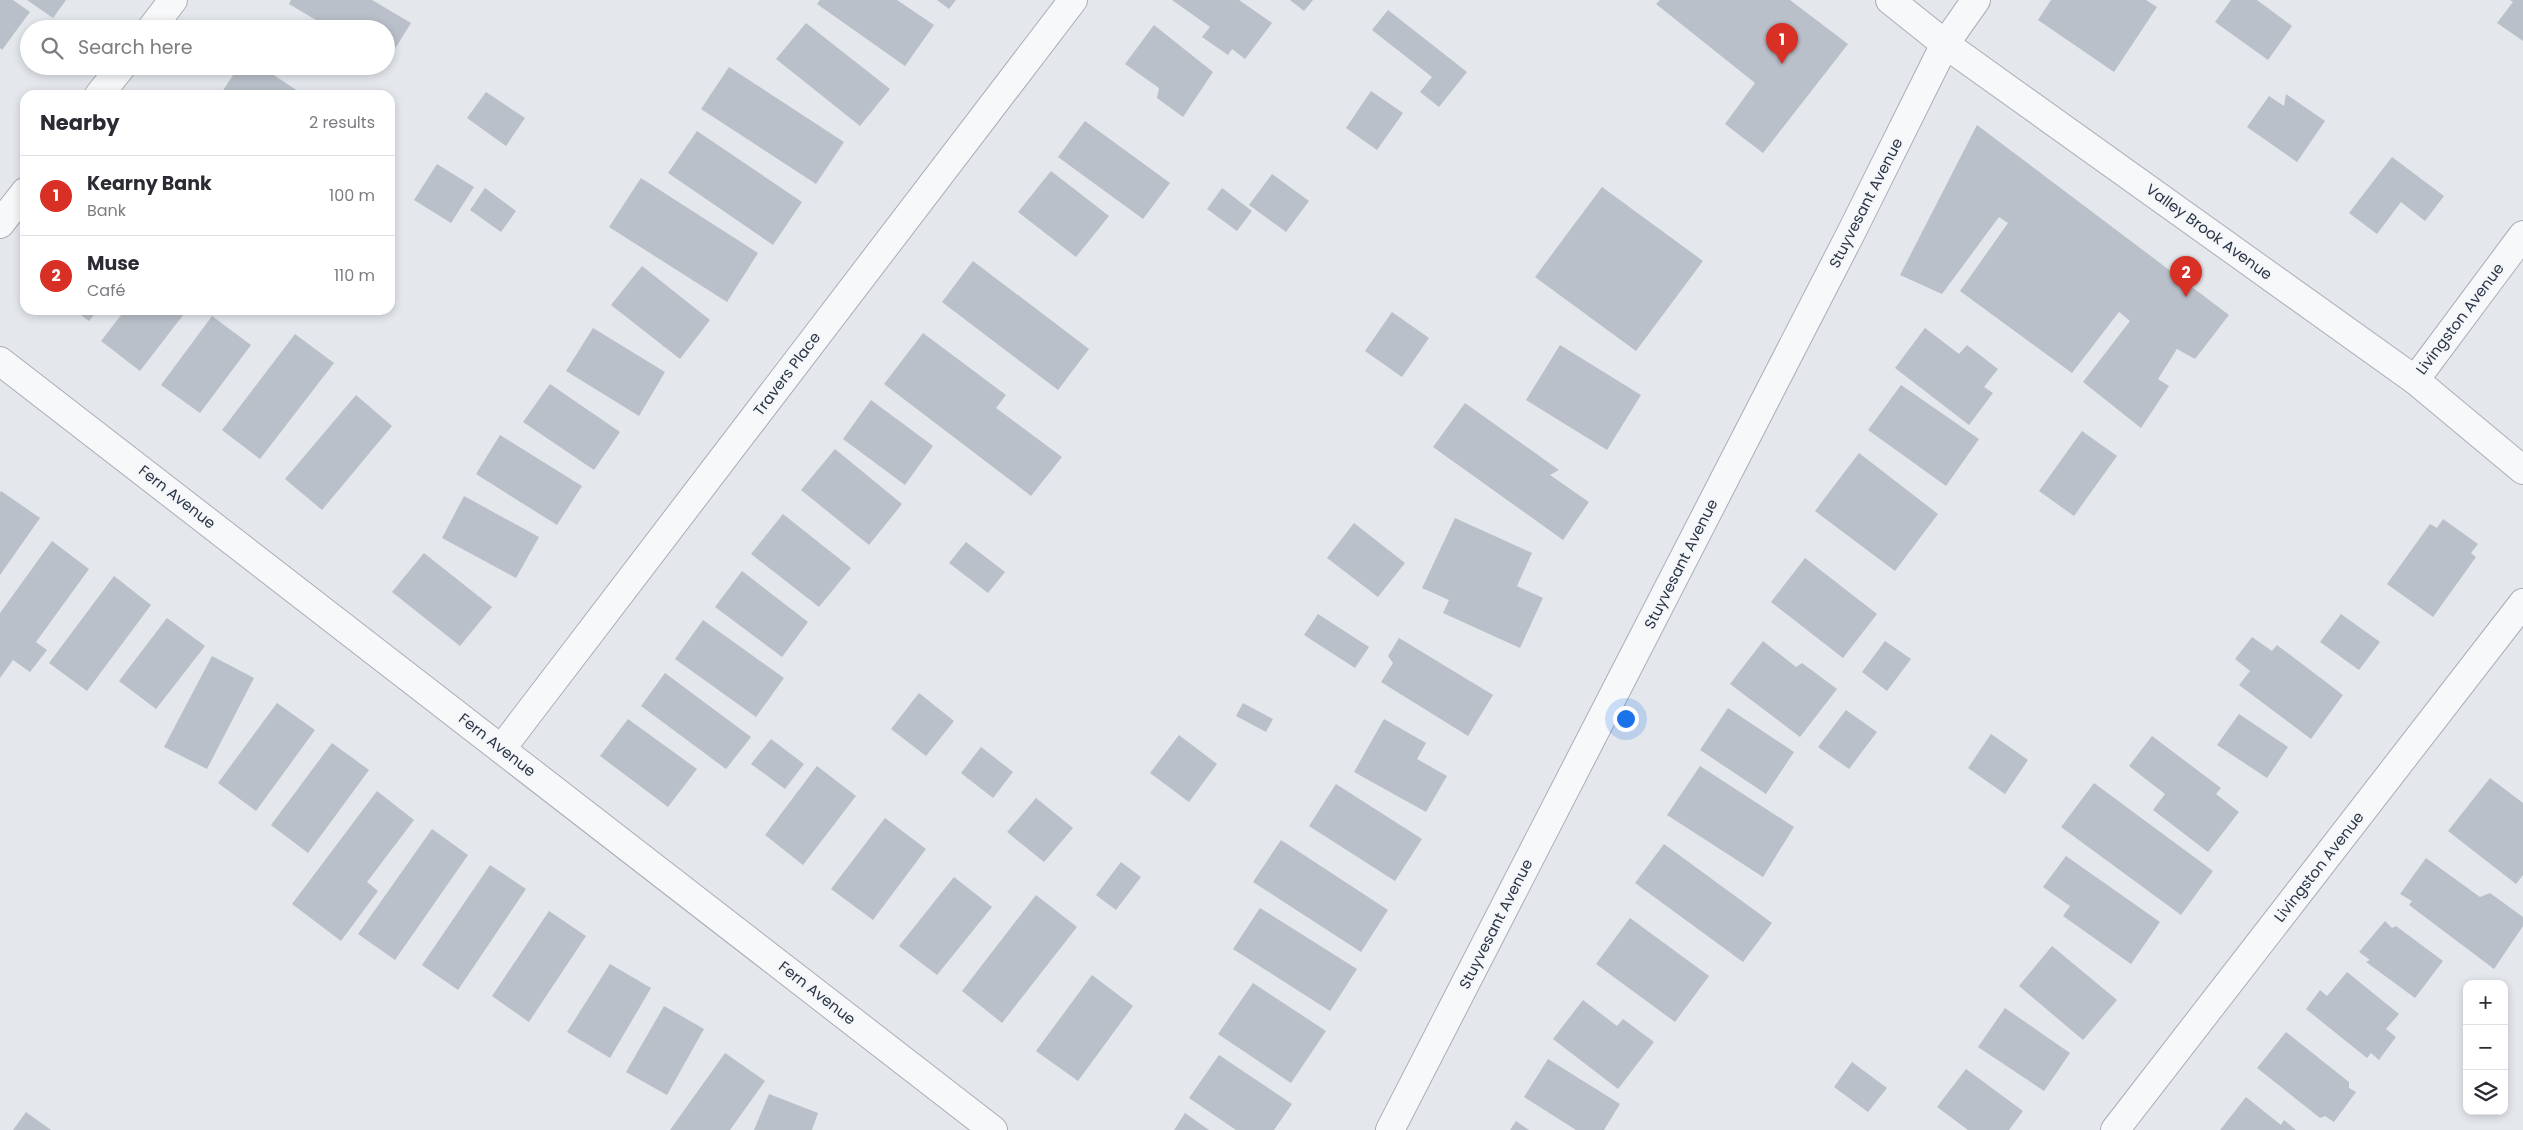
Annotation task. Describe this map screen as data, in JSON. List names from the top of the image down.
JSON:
{
  "streets": {
    "street": [
      "Stuyvesant Avenue",
      "Valley Brook Avenue",
      "Livingston Avenue",
      "Travers Place",
      "Fern Avenue"
    ]
  },
  "crossings": [
    ["Stuyvesant Avenue", "Valley Brook Avenue"],
    ["Valley Brook Avenue", "Livingston Avenue"],
    ["Travers Place", "Fern Avenue"]
  ],
  "page": {
    "search": "Search here",
    "pins": ["1", "2"],
    "heading": ["Nearby", "2 results"],
    "list": [
      {
        "mark": "1",
        "name": "Kearny Bank",
        "note": "Bank",
        "value": "100 m"
      },
      {
        "mark": "2",
        "name": "Muse",
        "note": "Café",
        "value": "110 m"
      }
    ],
    "map_buttons": ["+", "−"]
  }
}
